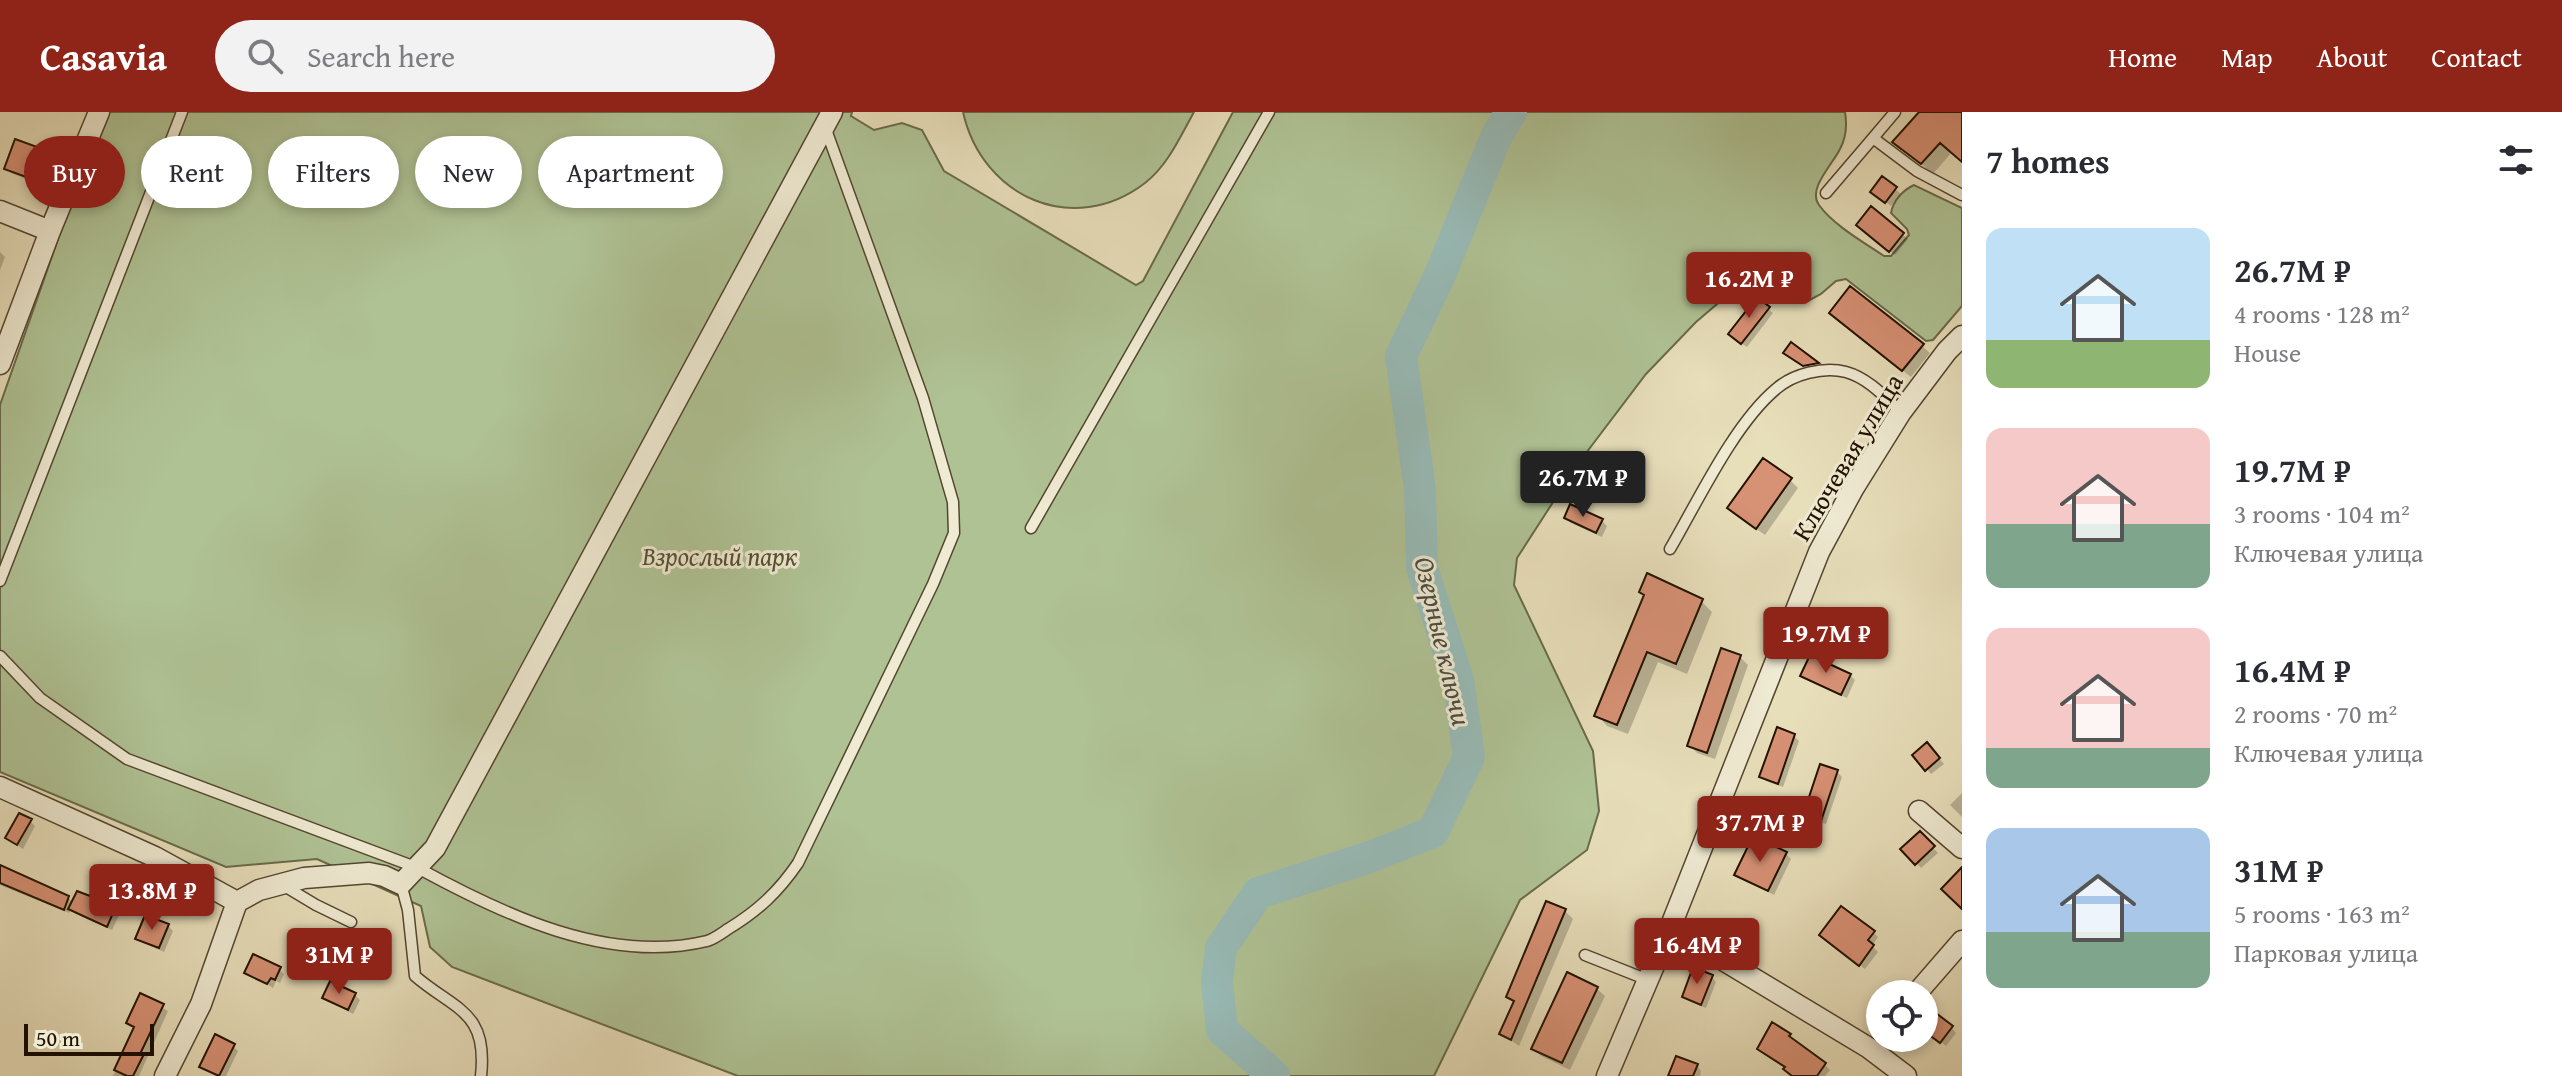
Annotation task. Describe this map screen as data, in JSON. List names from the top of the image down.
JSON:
{
  "streets": {
    "street": ["Ключевая улица"]
  },
  "water": ["Озерные ключи"],
  "parks": ["Взрослый парк"],
  "scale_bar": "50 m",
  "page": {
    "header": "Casavia",
    "search": "Search here",
    "nav": [
      "Home",
      "Map",
      "About",
      "Contact"
    ],
    "heading": "7 homes",
    "chip": [
      "Buy",
      "Rent",
      "Filters",
      "New",
      "Apartment"
    ],
    "list": [
      {
        "name": "26.7M ₽",
        "note": "4 rooms · 128 m² · House"
      },
      {
        "name": "19.7M ₽",
        "note": "3 rooms · 104 m² · Ключевая улица"
      },
      {
        "name": "16.4M ₽",
        "note": "2 rooms · 70 m² · Ключевая улица"
      },
      {
        "name": "31M ₽",
        "note": "5 rooms · 163 m² · Парковая улица"
      }
    ],
    "price": [
      "16.2M ₽",
      "26.7M ₽",
      "19.7M ₽",
      "37.7M ₽",
      "13.8M ₽",
      "16.4M ₽",
      "31M ₽"
    ],
    "scale": "50 m"
  }
}
